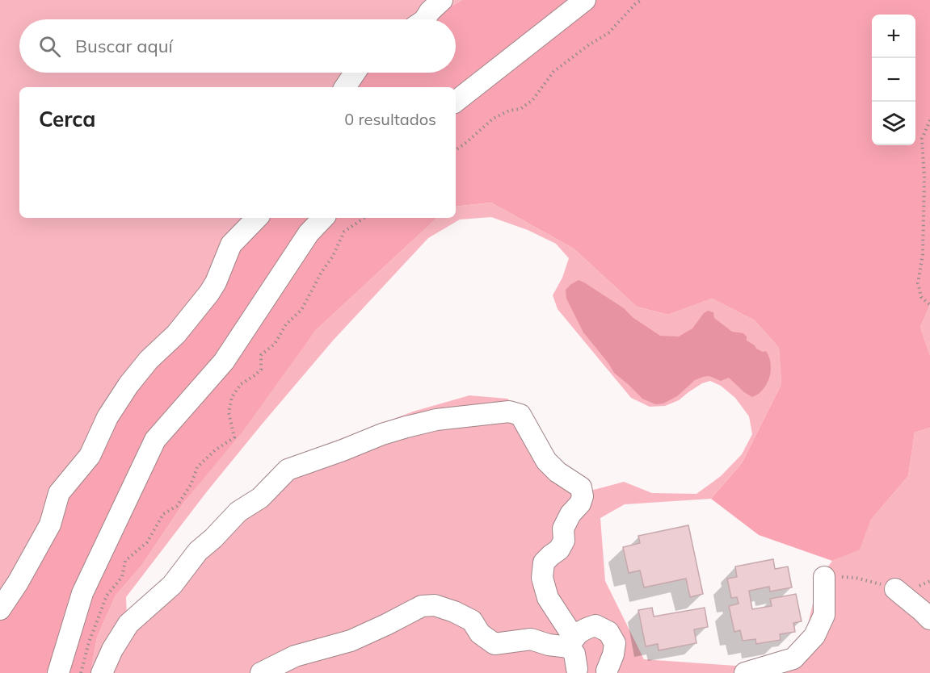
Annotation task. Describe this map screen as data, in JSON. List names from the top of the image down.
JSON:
{
  "page": {
    "map_buttons": ["+", "−"],
    "search": "Buscar aquí",
    "heading": ["Cerca", "0 resultados"]
  }
}
